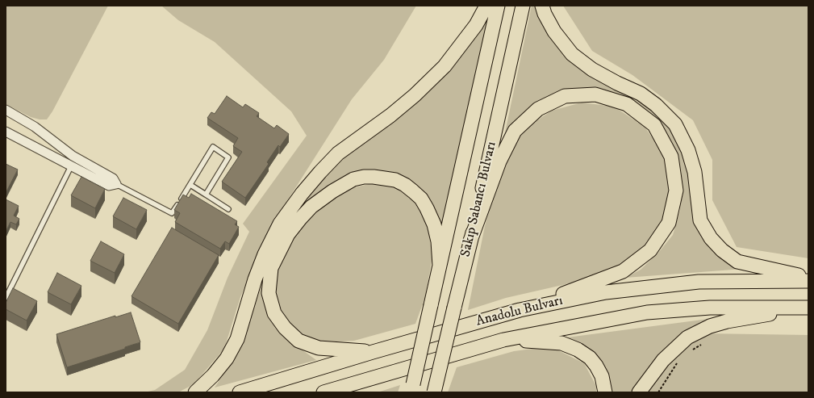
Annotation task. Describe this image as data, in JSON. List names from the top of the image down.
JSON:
{
  "streets": {
    "main road": ["Sakıp Sabancı Bulvarı", "Anadolu Bulvarı"]
  }
}
